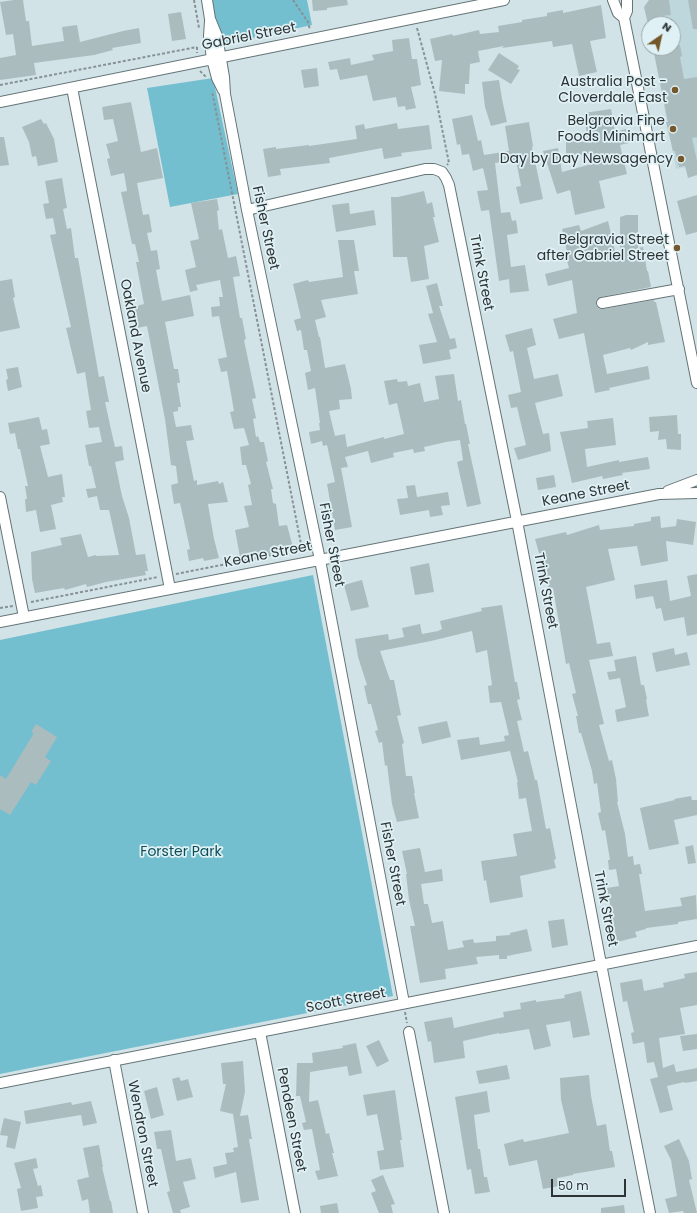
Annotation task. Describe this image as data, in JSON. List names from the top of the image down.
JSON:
{
  "streets": {
    "street": [
      "Gabriel Street",
      "Fisher Street",
      "Trink Street",
      "Oakland Avenue",
      "Keane Street",
      "Scott Street",
      "Pendeen Street",
      "Wendron Street"
    ]
  },
  "crossings": [
    ["Gabriel Street", "Fisher Street"],
    ["Gabriel Street", "Oakland Avenue"],
    ["Fisher Street", "Keane Street"],
    ["Fisher Street", "Scott Street"],
    ["Trink Street", "Keane Street"],
    ["Trink Street", "Scott Street"],
    ["Oakland Avenue", "Keane Street"],
    ["Scott Street", "Pendeen Street"],
    ["Scott Street", "Wendron Street"]
  ],
  "parks": ["Forster Park"],
  "places": [
    "Australia Post - Cloverdale East",
    "Belgravia Fine Foods Minimart",
    "Day by Day Newsagency",
    "Belgravia Street after Gabriel Street"
  ],
  "scale_bar": "50 m",
  "north": "top right"
}
